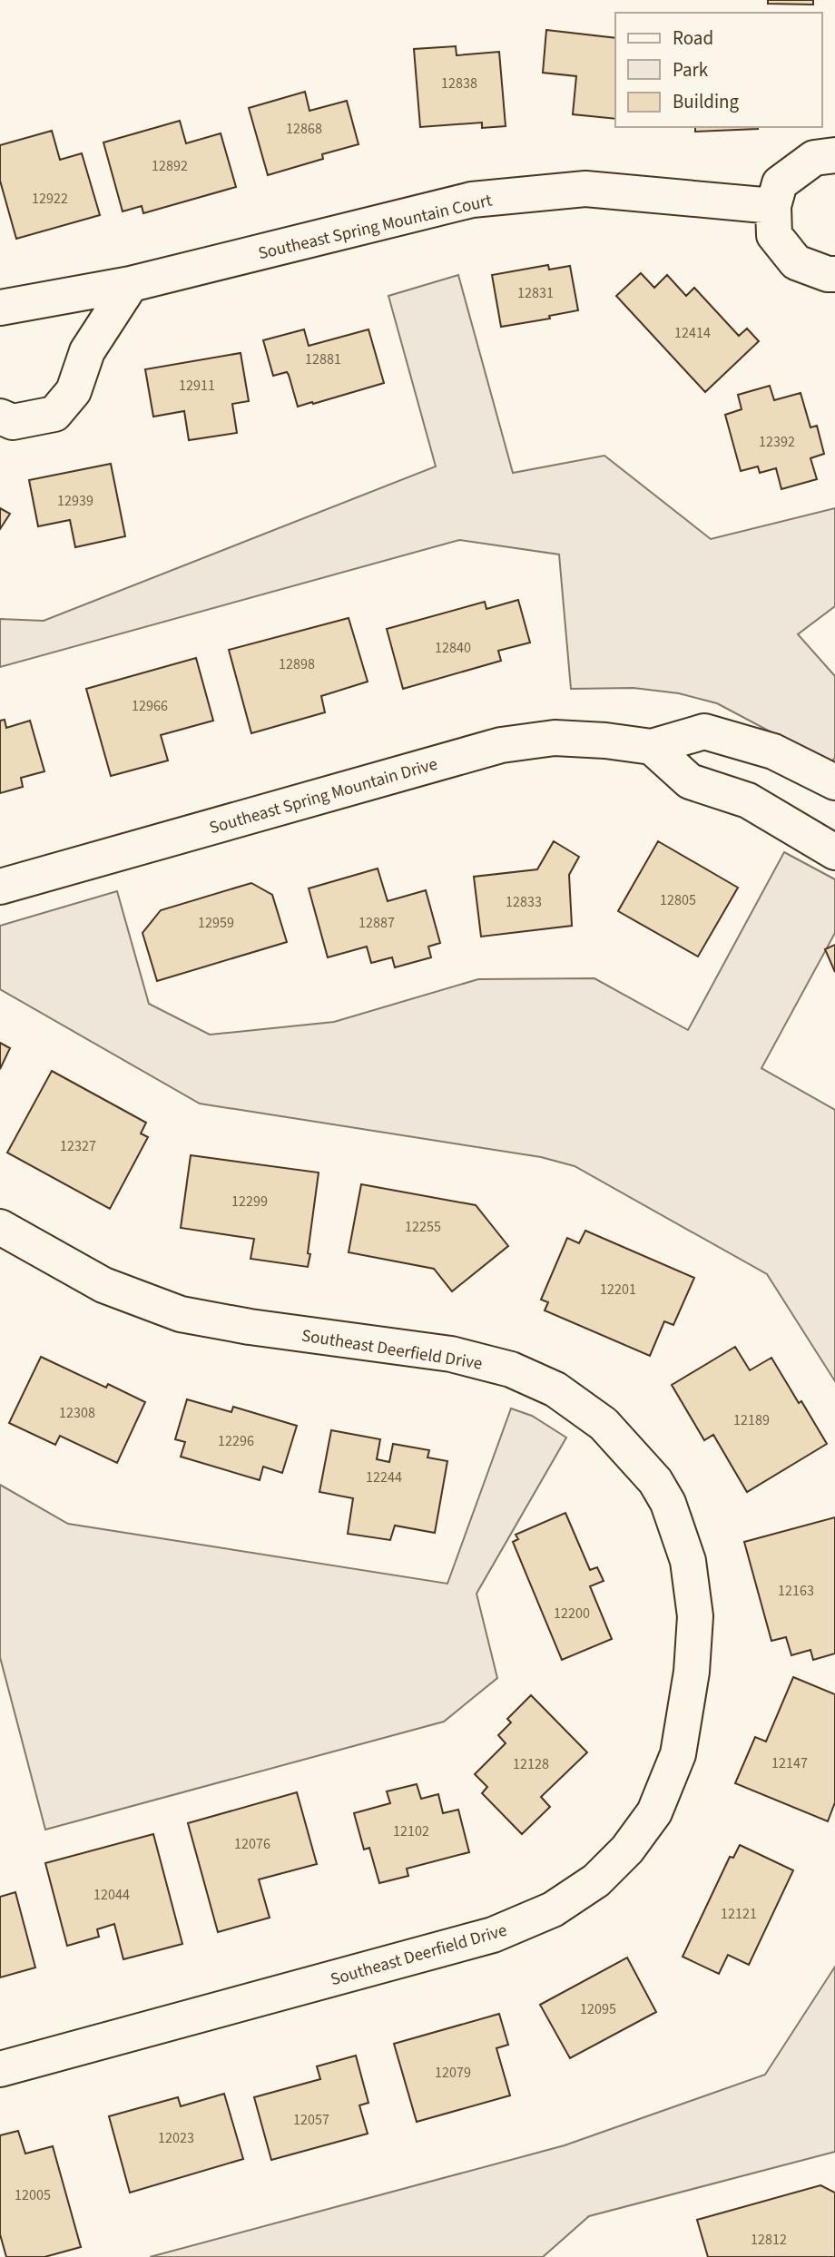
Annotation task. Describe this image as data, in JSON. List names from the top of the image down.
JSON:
{
  "streets": {
    "street": ["Southeast Spring Mountain Court", "Southeast Spring Mountain Drive", "Southeast Deerfield Drive"]
  },
  "house_numbers": [
    "12838",
    "12868",
    "12892",
    "12922",
    "12831",
    "12414",
    "12881",
    "12911",
    "12392",
    "12939",
    "12840",
    "12898",
    "12966",
    "12805",
    "12833",
    "12959",
    "12887",
    "12327",
    "12299",
    "12255",
    "12201",
    "12308",
    "12189",
    "12296",
    "12244",
    "12163",
    "12200",
    "12147",
    "12128",
    "12102",
    "12076",
    "12044",
    "12121",
    "12095",
    "12079",
    "12057",
    "12023",
    "12005",
    "12812"
  ],
  "legend": ["Road", "Park", "Building"]
}
